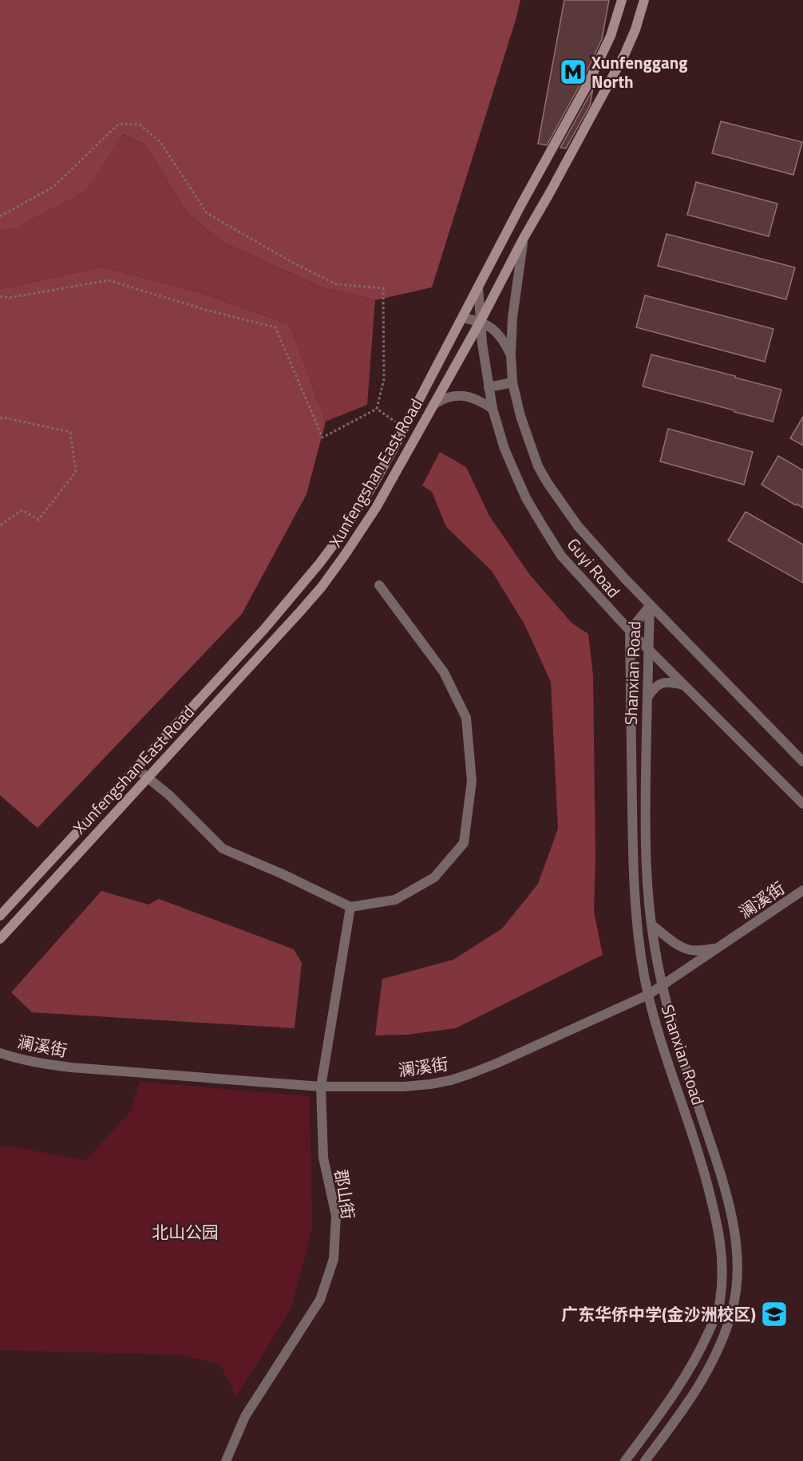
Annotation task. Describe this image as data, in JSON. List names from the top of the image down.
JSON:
{
  "streets": {
    "main road": ["Xunfengshan East Road"],
    "street": [
      "Guyi Road",
      "Shanxian Road",
      "澜溪街",
      "郡山街"
    ]
  },
  "crossings": [
    ["Xunfengshan East Road", "Guyi Road"],
    ["Guyi Road", "Shanxian Road"],
    ["Shanxian Road", "澜溪街"],
    ["澜溪街", "郡山街"]
  ],
  "parks": ["北山公园"],
  "places": {
    "metro station": ["Xunfenggang North"],
    "school or university": ["广东华侨中学(金沙洲校区)"]
  }
}
